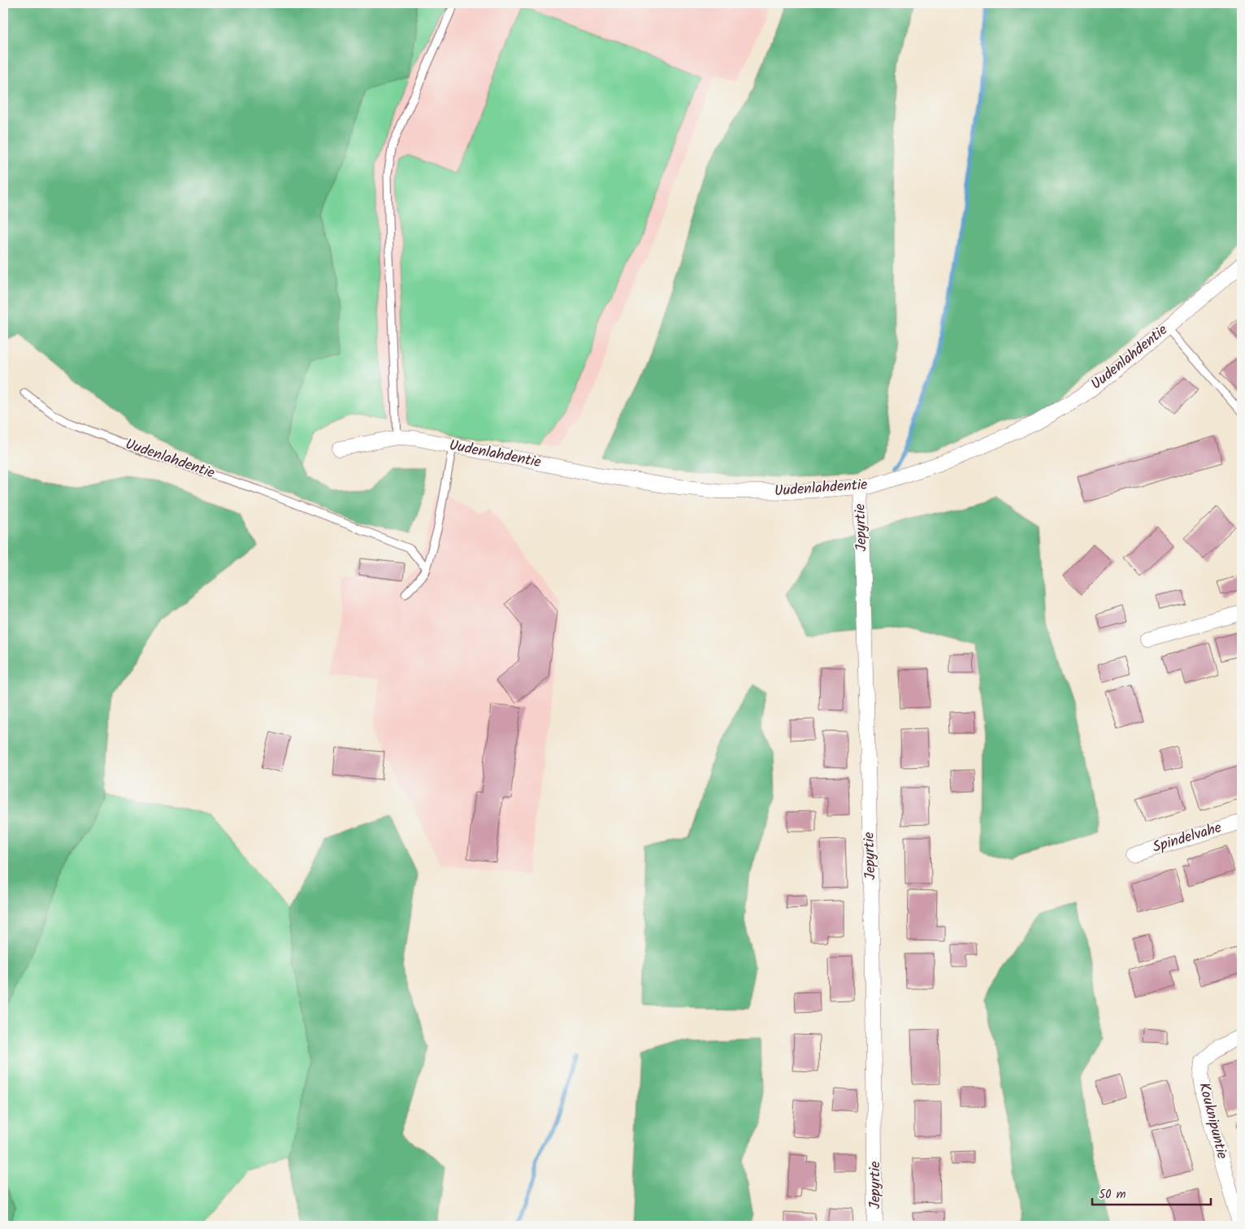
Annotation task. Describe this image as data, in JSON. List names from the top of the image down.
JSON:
{
  "streets": {
    "street": [
      "Uudenlahdentie",
      "Jepyrtie",
      "Spindelvahe",
      "Kouknipuntie"
    ]
  },
  "crossings": [
    ["Uudenlahdentie", "Jepyrtie"]
  ],
  "scale_bar": "50 m"
}
